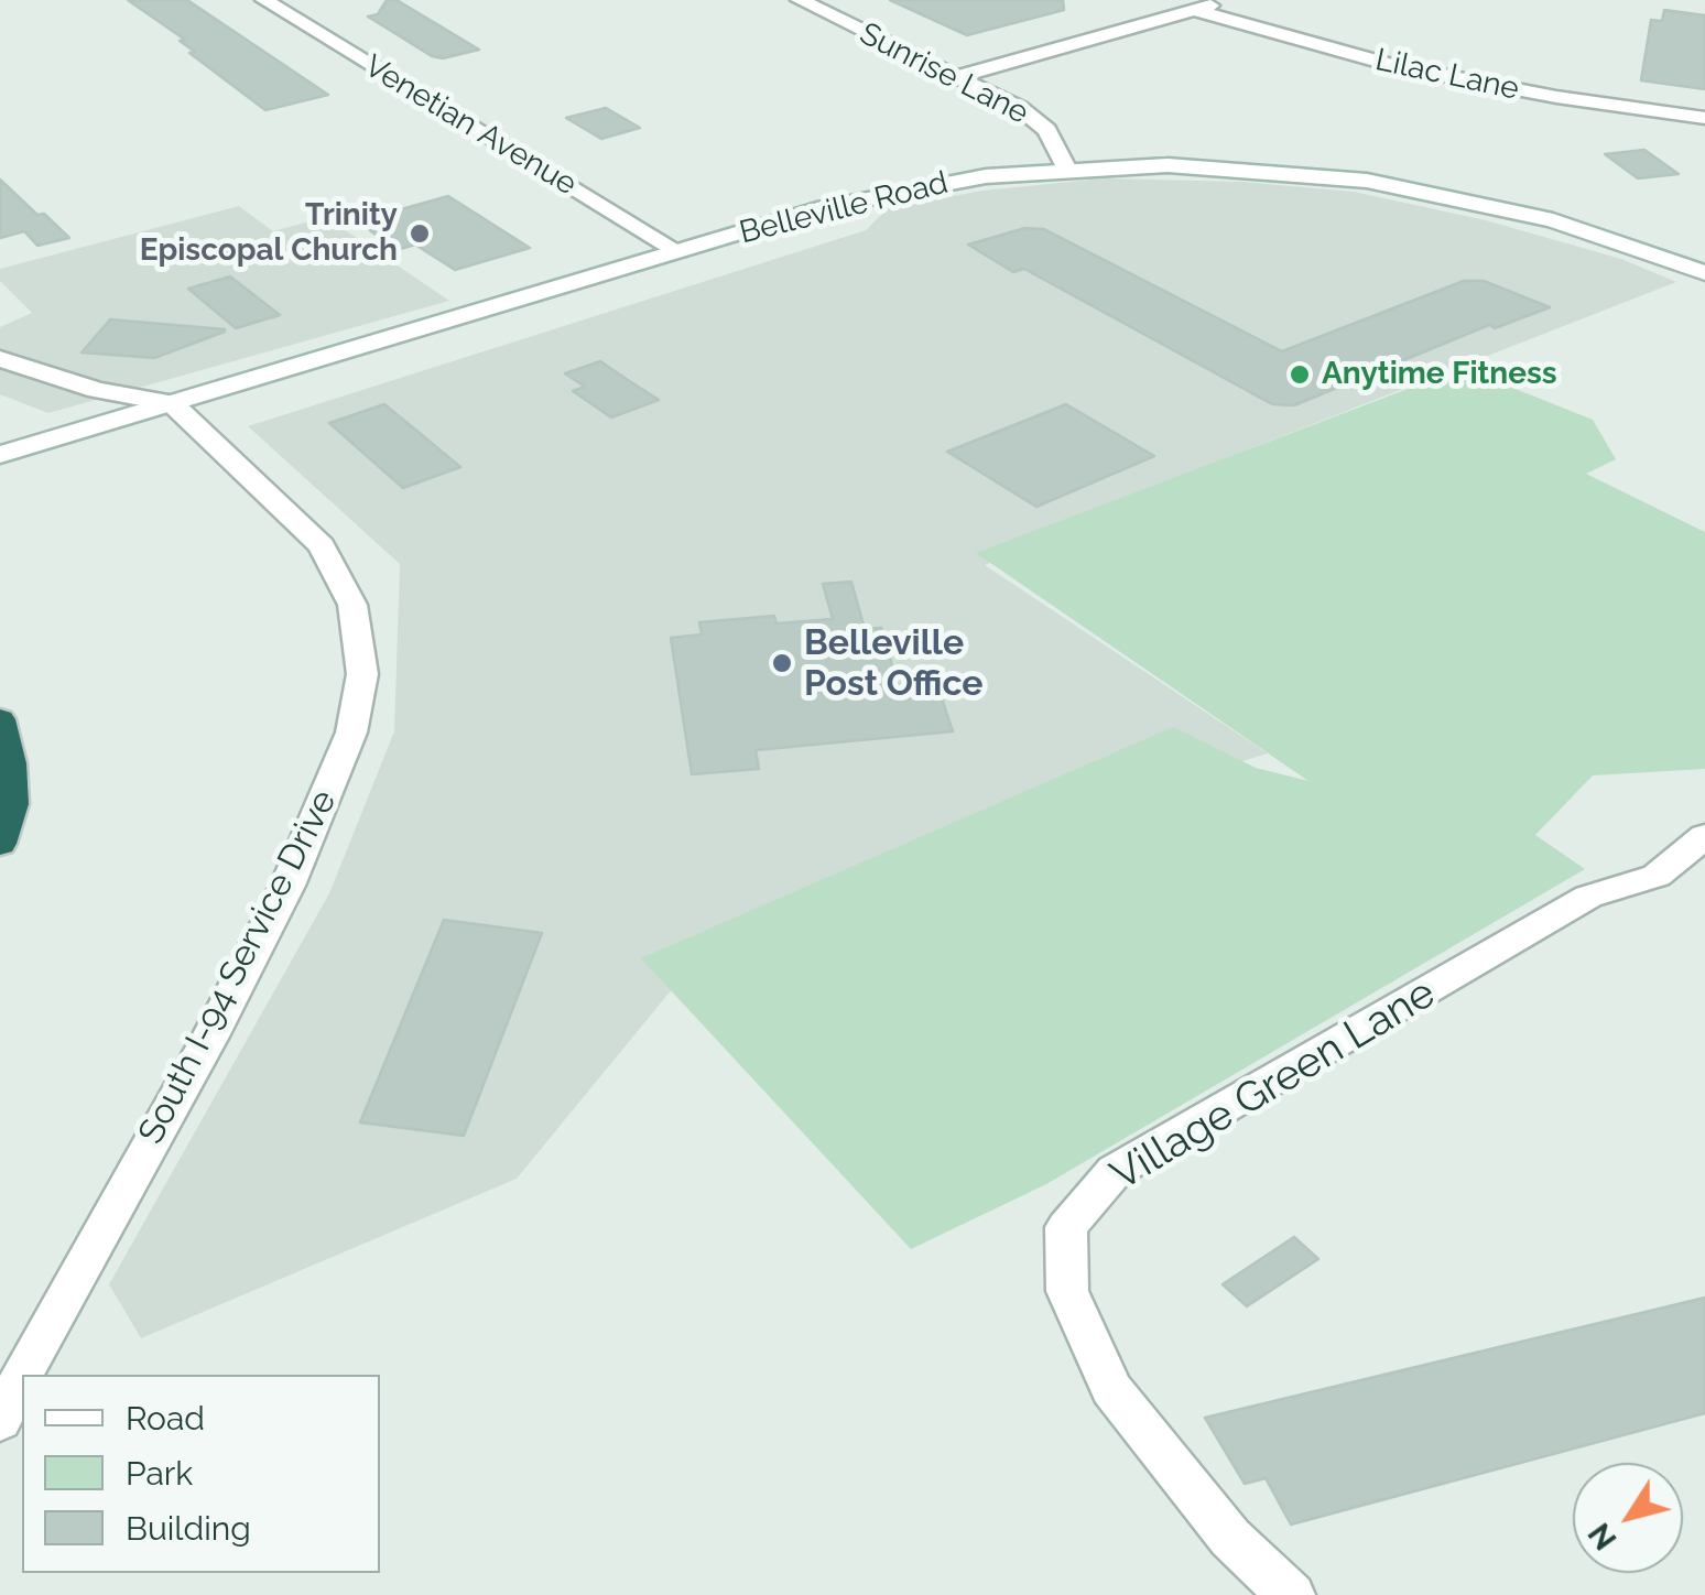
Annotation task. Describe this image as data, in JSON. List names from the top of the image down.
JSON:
{
  "streets": {
    "street": [
      "Sunrise Lane",
      "Lilac Lane",
      "Venetian Avenue",
      "Belleville Road",
      "South I-94 Service Drive",
      "Village Green Lane"
    ]
  },
  "crossings": [
    ["Sunrise Lane", "Belleville Road"],
    ["Venetian Avenue", "Belleville Road"],
    ["Belleville Road", "South I-94 Service Drive"]
  ],
  "places": ["Trinity Episcopal Church", "Anytime Fitness", "Belleville Post Office"],
  "legend": ["Road", "Park", "Building"],
  "north": "bottom left"
}
